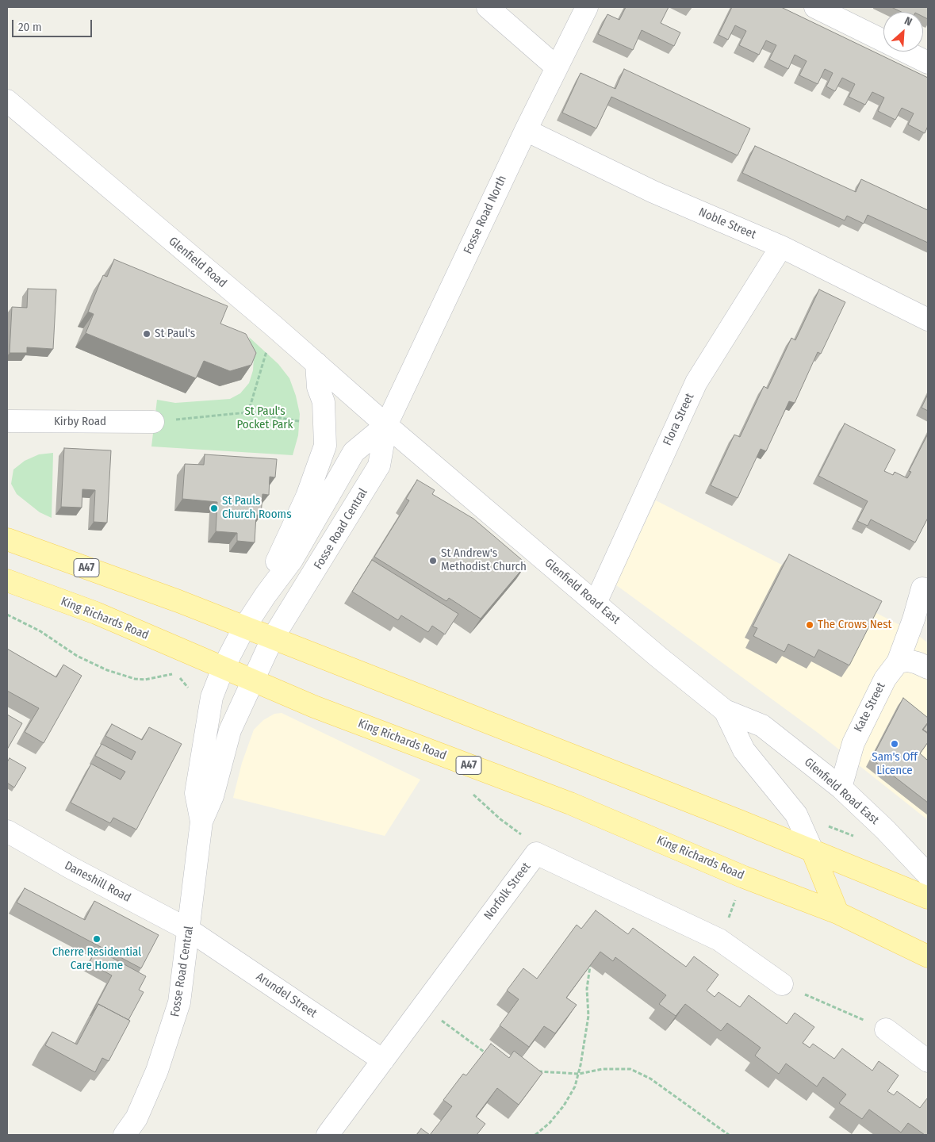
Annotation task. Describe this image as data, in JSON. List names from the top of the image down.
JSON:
{
  "streets": {
    "main road": ["A47", "King Richards Road"],
    "street": [
      "Fosse Road North",
      "Noble Street",
      "Glenfield Road",
      "Flora Street",
      "Kirby Road",
      "Fosse Road Central",
      "Glenfield Road East",
      "Kate Street",
      "Daneshill Road",
      "Norfolk Street",
      "Arundel Street"
    ]
  },
  "crossings": [
    ["Fosse Road North", "Noble Street"],
    ["Fosse Road North", "Glenfield Road"],
    ["Fosse Road North", "Fosse Road Central"],
    ["Fosse Road North", "Glenfield Road East"],
    ["Noble Street", "Flora Street"],
    ["Glenfield Road", "Fosse Road Central"],
    ["Glenfield Road", "Glenfield Road East"],
    ["Flora Street", "Glenfield Road East"],
    ["Fosse Road Central", "A47"],
    ["Fosse Road Central", "Glenfield Road East"],
    ["Fosse Road Central", "King Richards Road"],
    ["Fosse Road Central", "Daneshill Road"],
    ["Fosse Road Central", "Arundel Street"],
    ["A47", "Glenfield Road East"],
    ["Glenfield Road East", "Kate Street"],
    ["Daneshill Road", "Arundel Street"],
    ["Norfolk Street", "Arundel Street"]
  ],
  "parks": ["St Paul's Pocket Park"],
  "places": [
    "St Paul's",
    "St Pauls Church Rooms",
    "St Andrew's Methodist Church",
    "The Crows Nest",
    "Sam's Off Licence",
    "Cherre Residential Care Home"
  ],
  "scale_bar": "20 m",
  "north": "top right"
}
